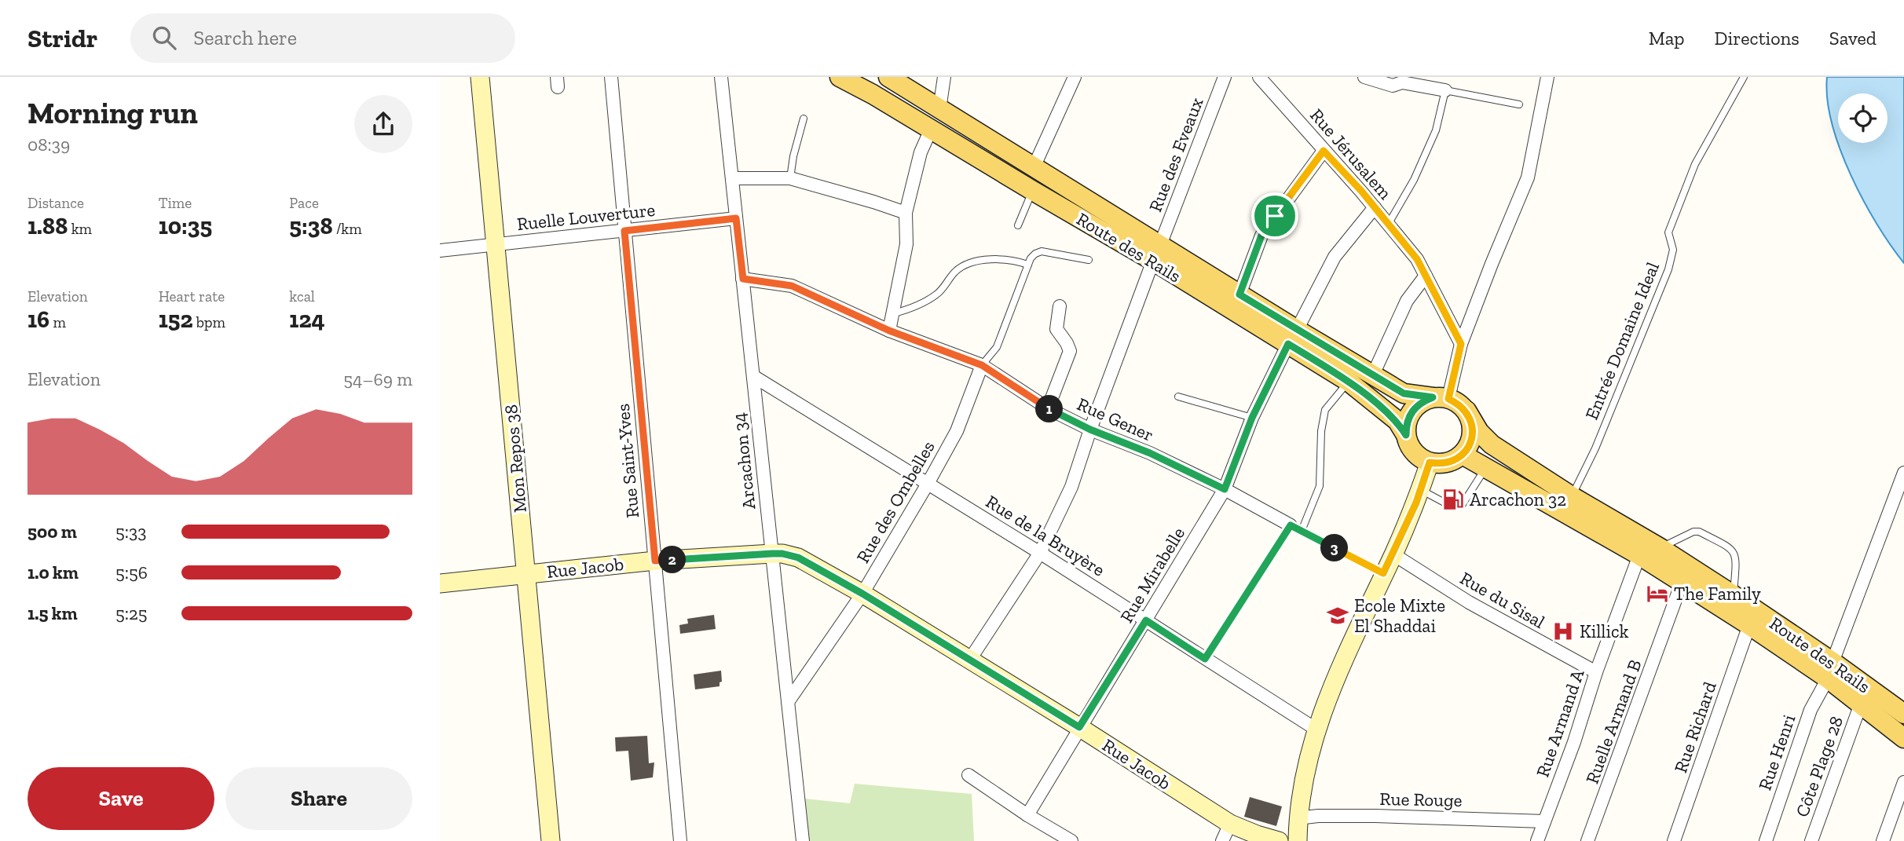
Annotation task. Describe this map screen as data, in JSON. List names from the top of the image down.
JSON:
{
  "streets": {
    "main road": ["Route des Rails"],
    "street": [
      "Rue Jérusalem",
      "Rue des Eveaux",
      "Ruelle Louverture",
      "Rue Gener",
      "Mon Repos 38",
      "Rue Saint-Yves",
      "Arcachon 34",
      "Rue des Ombelles",
      "Rue de la Bruyère",
      "Rue Jacob",
      "Rue Mirabelle",
      "Rue du Sisal",
      "Ruelle Armand B",
      "Rue Armand A",
      "Rue Richard",
      "Rue Henri",
      "Côte Plage 28",
      "Rue Rouge"
    ],
    "lane": ["Entrée Domaine Ideal"]
  },
  "crossings": [
    ["Rue Jérusalem", "Rue Mirabelle"],
    ["Rue des Eveaux", "Route des Rails"],
    ["Rue des Eveaux", "Rue Gener"],
    ["Rue des Eveaux", "Rue de la Bruyère"],
    ["Rue des Eveaux", "Rue Jacob"],
    ["Ruelle Louverture", "Mon Repos 38"],
    ["Ruelle Louverture", "Rue Saint-Yves"],
    ["Ruelle Louverture", "Arcachon 34"],
    ["Route des Rails", "Entrée Domaine Ideal"],
    ["Route des Rails", "Rue Mirabelle"],
    ["Route des Rails", "Ruelle Armand B"],
    ["Route des Rails", "Rue Armand A"],
    ["Route des Rails", "Rue Richard"],
    ["Route des Rails", "Rue Henri"],
    ["Route des Rails", "Côte Plage 28"],
    ["Rue Gener", "Arcachon 34"],
    ["Rue Gener", "Rue des Ombelles"],
    ["Rue Gener", "Rue Mirabelle"],
    ["Mon Repos 38", "Rue Jacob"],
    ["Rue Saint-Yves", "Rue Jacob"],
    ["Arcachon 34", "Rue des Ombelles"],
    ["Arcachon 34", "Rue de la Bruyère"],
    ["Arcachon 34", "Rue Jacob"],
    ["Rue des Ombelles", "Rue de la Bruyère"],
    ["Rue des Ombelles", "Rue Jacob"],
    ["Rue de la Bruyère", "Rue Mirabelle"],
    ["Rue Jacob", "Rue Mirabelle"],
    ["Rue du Sisal", "Rue Armand A"],
    ["Rue Armand A", "Rue Rouge"]
  ],
  "places": {
    "fuel station": ["Arcachon 32"],
    "hotel": ["The Family"],
    "school or university": ["Ecole Mixte El Shaddai"],
    "hospital": ["Killick"]
  },
  "page": {
    "header": "Stridr",
    "search": "Search here",
    "nav": ["Map", "Directions", "Saved"],
    "heading": ["Morning run", "08:39"],
    "stats": [
      ["Distance", "1.88 km"],
      ["Time", "10:35"],
      ["Pace", "5:38 /km"],
      ["Elevation", "16 m"],
      ["Heart rate", "152 bpm"],
      ["kcal", "124"]
    ],
    "chart": ["Elevation", "54–69 m"],
    "pins": ["1", "3", "2"],
    "list": [
      {
        "name": "500 m",
        "note": "5:33"
      },
      {
        "name": "1.0 km",
        "note": "5:56"
      },
      {
        "name": "1.5 km",
        "note": "5:25"
      }
    ],
    "buttons": ["Save", "Share"]
  }
}
